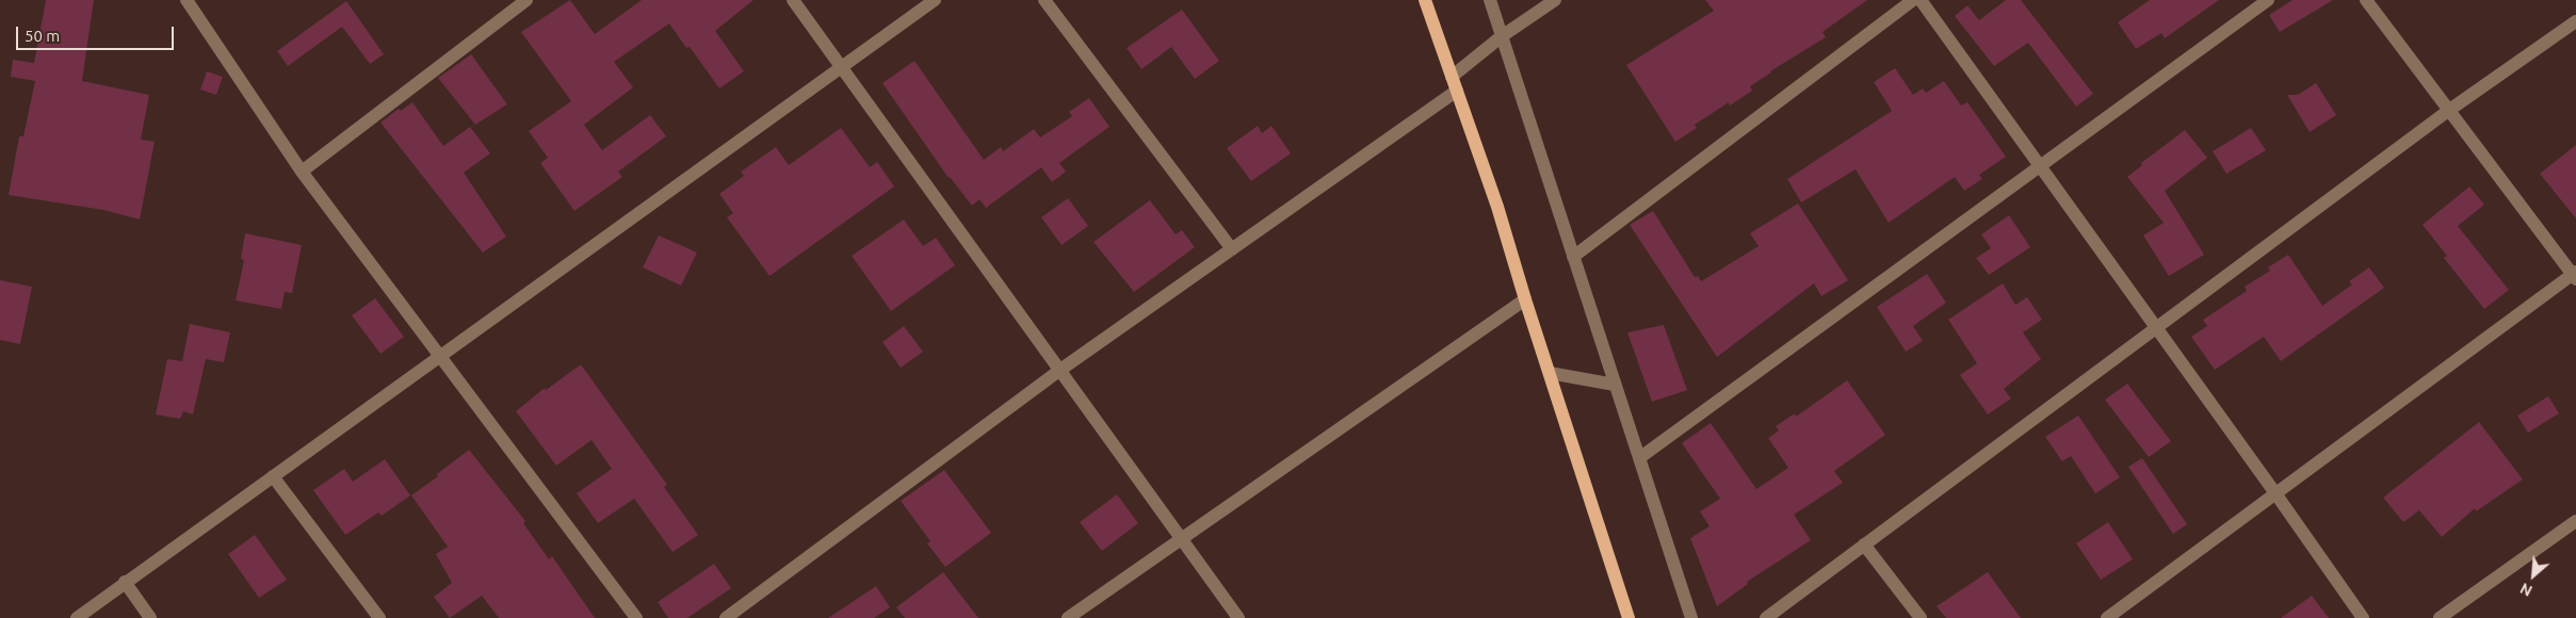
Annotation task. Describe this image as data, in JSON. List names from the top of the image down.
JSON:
{
  "scale_bar": "50 m",
  "north": "bottom left"
}
